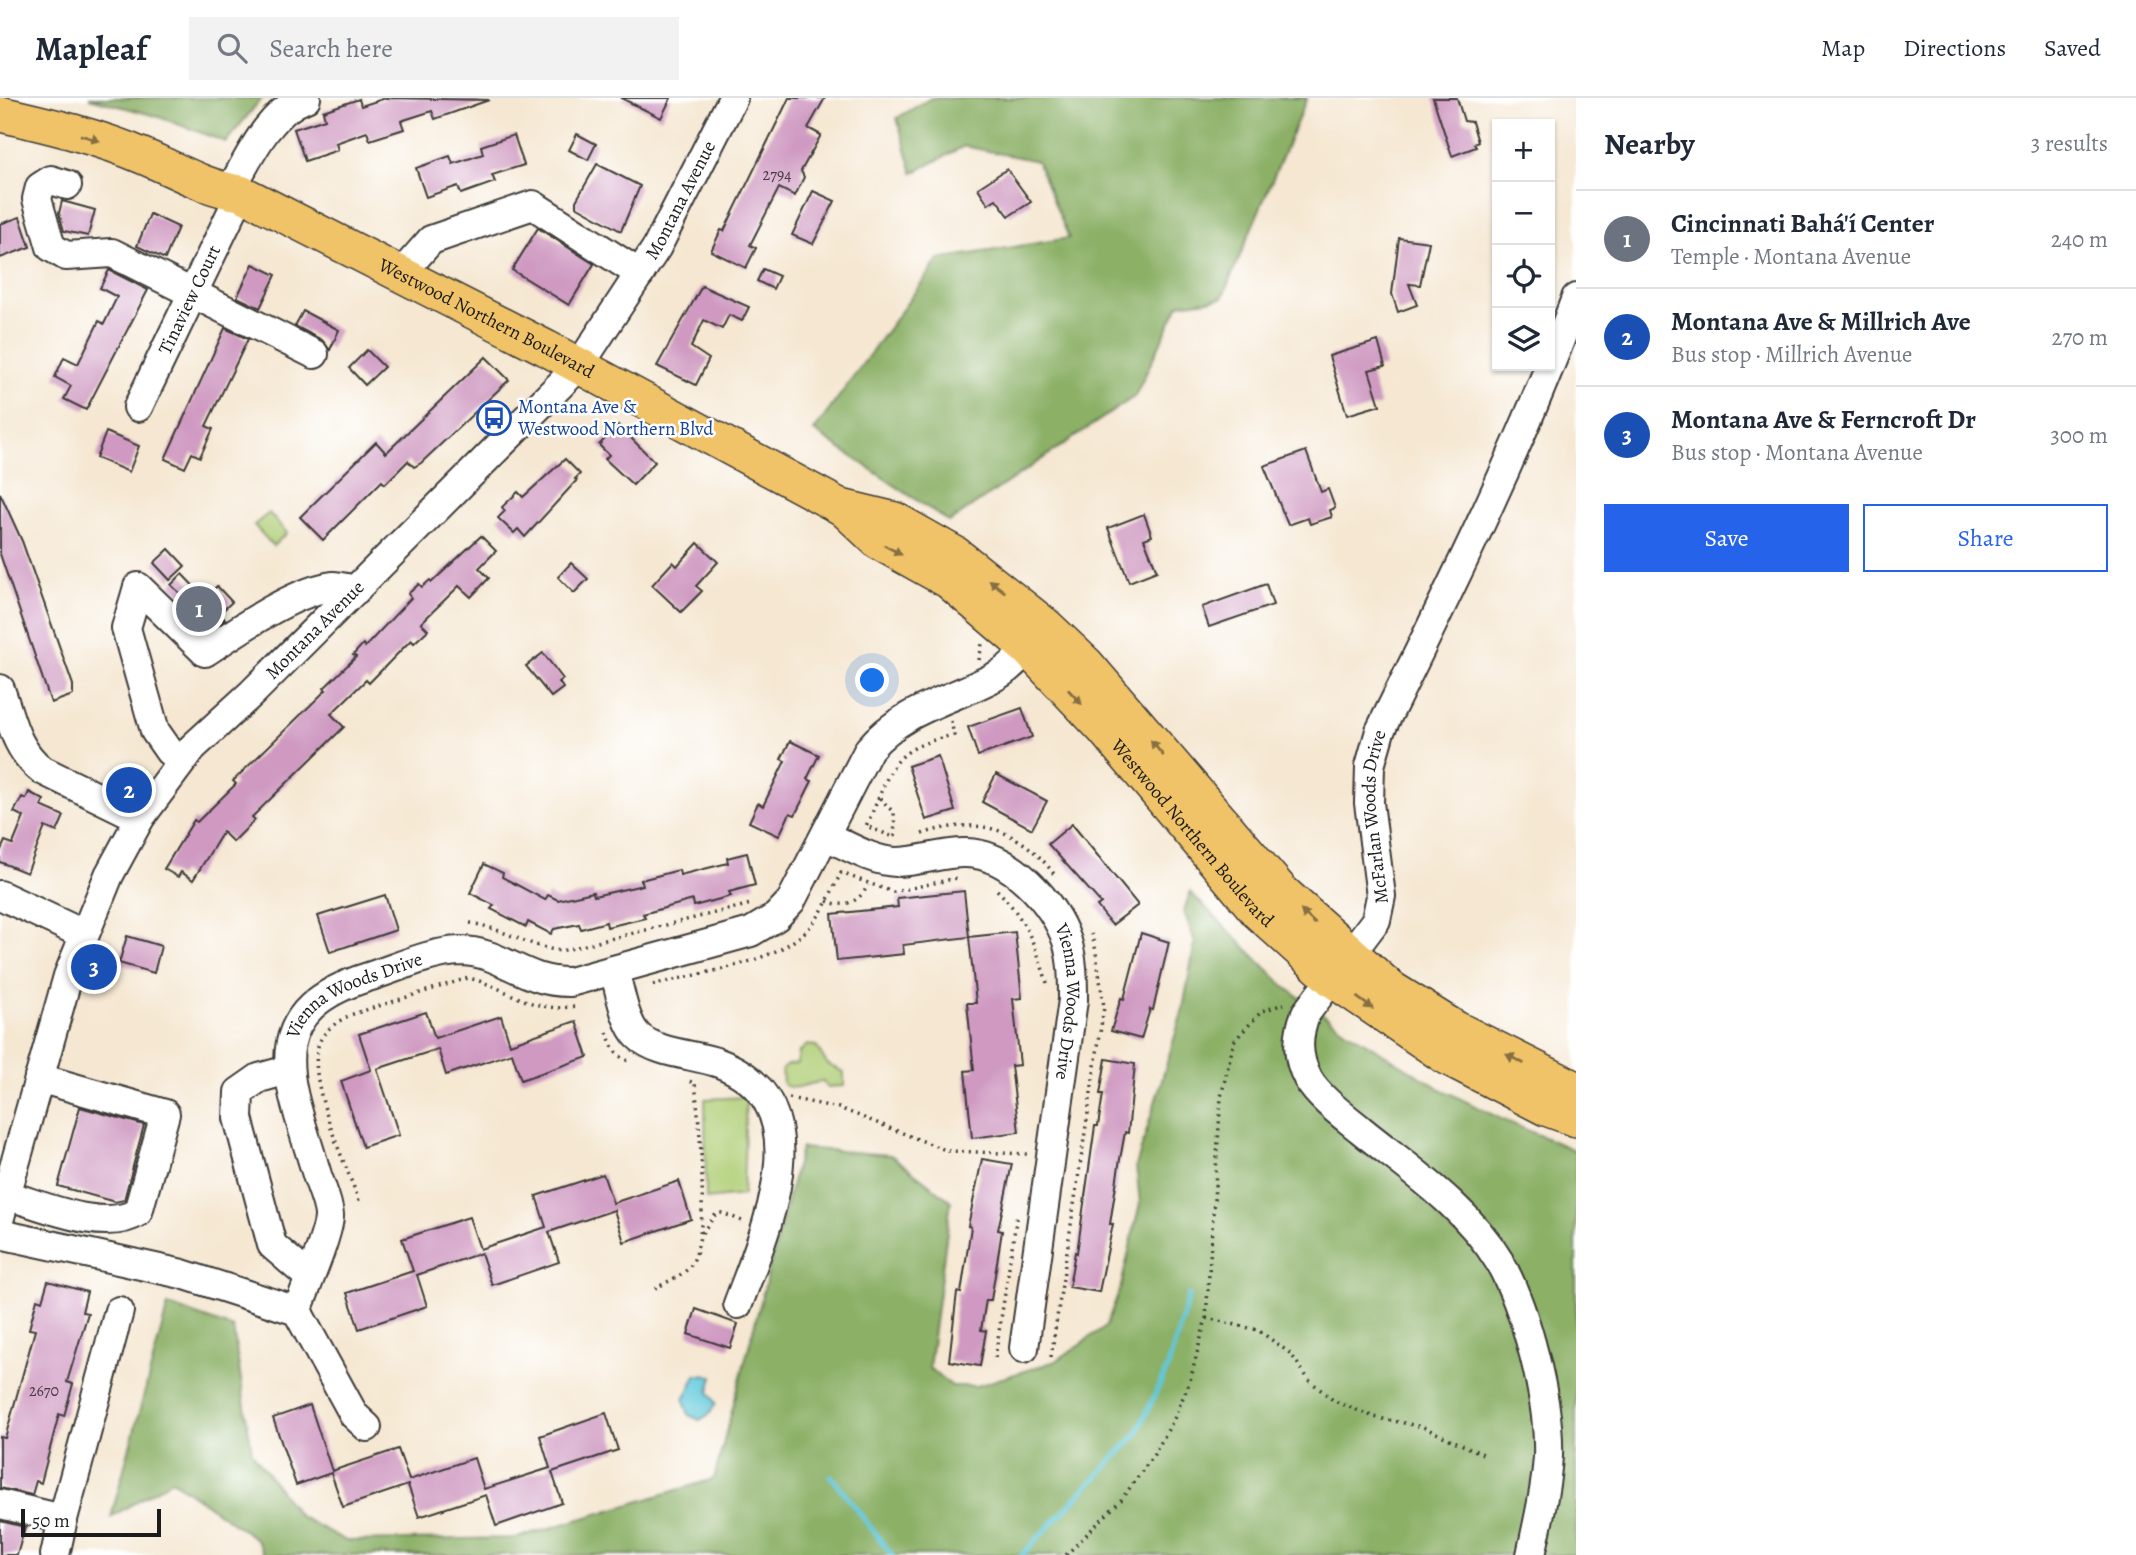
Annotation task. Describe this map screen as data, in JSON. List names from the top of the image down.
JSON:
{
  "streets": {
    "main road": ["Westwood Northern Boulevard"],
    "street": [
      "Montana Avenue",
      "Tinaview Court",
      "McFarlan Woods Drive",
      "Vienna Woods Drive"
    ]
  },
  "crossings": [
    ["Montana Avenue", "Westwood Northern Boulevard"],
    ["Tinaview Court", "Westwood Northern Boulevard"],
    ["Westwood Northern Boulevard", "McFarlan Woods Drive"],
    ["Westwood Northern Boulevard", "Vienna Woods Drive"]
  ],
  "places": {
    "bus stop": ["Montana Ave & Westwood Northern Blvd"]
  },
  "house_numbers": ["2794", "2670"],
  "scale_bar": "50 m",
  "page": {
    "header": "Mapleaf",
    "search": "Search here",
    "nav": ["Map", "Directions", "Saved"],
    "heading": ["Nearby", "3 results"],
    "map_buttons": ["+", "−"],
    "list": [
      {
        "mark": "1",
        "name": "Cincinnati Bahá'í Center",
        "note": "Temple · Montana Avenue",
        "value": "240 m"
      },
      {
        "mark": "2",
        "name": "Montana Ave & Millrich Ave",
        "note": "Bus stop · Millrich Avenue",
        "value": "270 m"
      },
      {
        "mark": "3",
        "name": "Montana Ave & Ferncroft Dr",
        "note": "Bus stop · Montana Avenue",
        "value": "300 m"
      }
    ],
    "buttons": ["Save", "Share"],
    "pins": ["1", "2", "3"],
    "scale": "50 m"
  }
}
